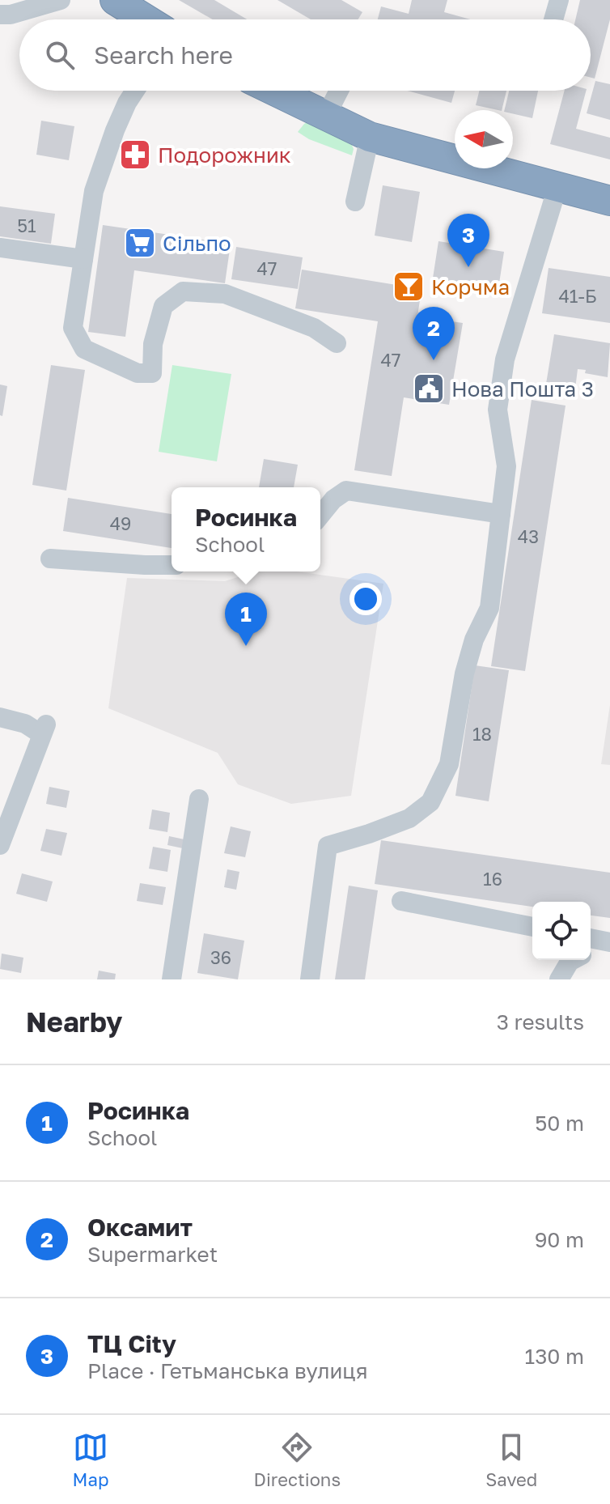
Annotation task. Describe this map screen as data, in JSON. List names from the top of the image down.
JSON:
{
  "places": {
    "pharmacy": ["Подорожник"],
    "supermarket": ["Сільпо"],
    "bar": ["Корчма"],
    "public building": ["Нова Пошта 3"]
  },
  "house_numbers": [
    "51",
    "47",
    "41-Б",
    "47",
    "49",
    "43",
    "18",
    "16",
    "36"
  ],
  "north": "left",
  "page": {
    "search": "Search here",
    "pins": ["3", "2", "1"],
    "popup": ["Росинка", "School"],
    "heading": ["Nearby", "3 results"],
    "list": [
      {
        "mark": "1",
        "name": "Росинка",
        "note": "School",
        "value": "50 m"
      },
      {
        "mark": "2",
        "name": "Оксамит",
        "note": "Supermarket",
        "value": "90 m"
      },
      {
        "mark": "3",
        "name": "ТЦ City",
        "note": "Place · Гетьманська вулиця",
        "value": "130 m"
      }
    ],
    "nav": ["Map", "Directions", "Saved"]
  }
}
